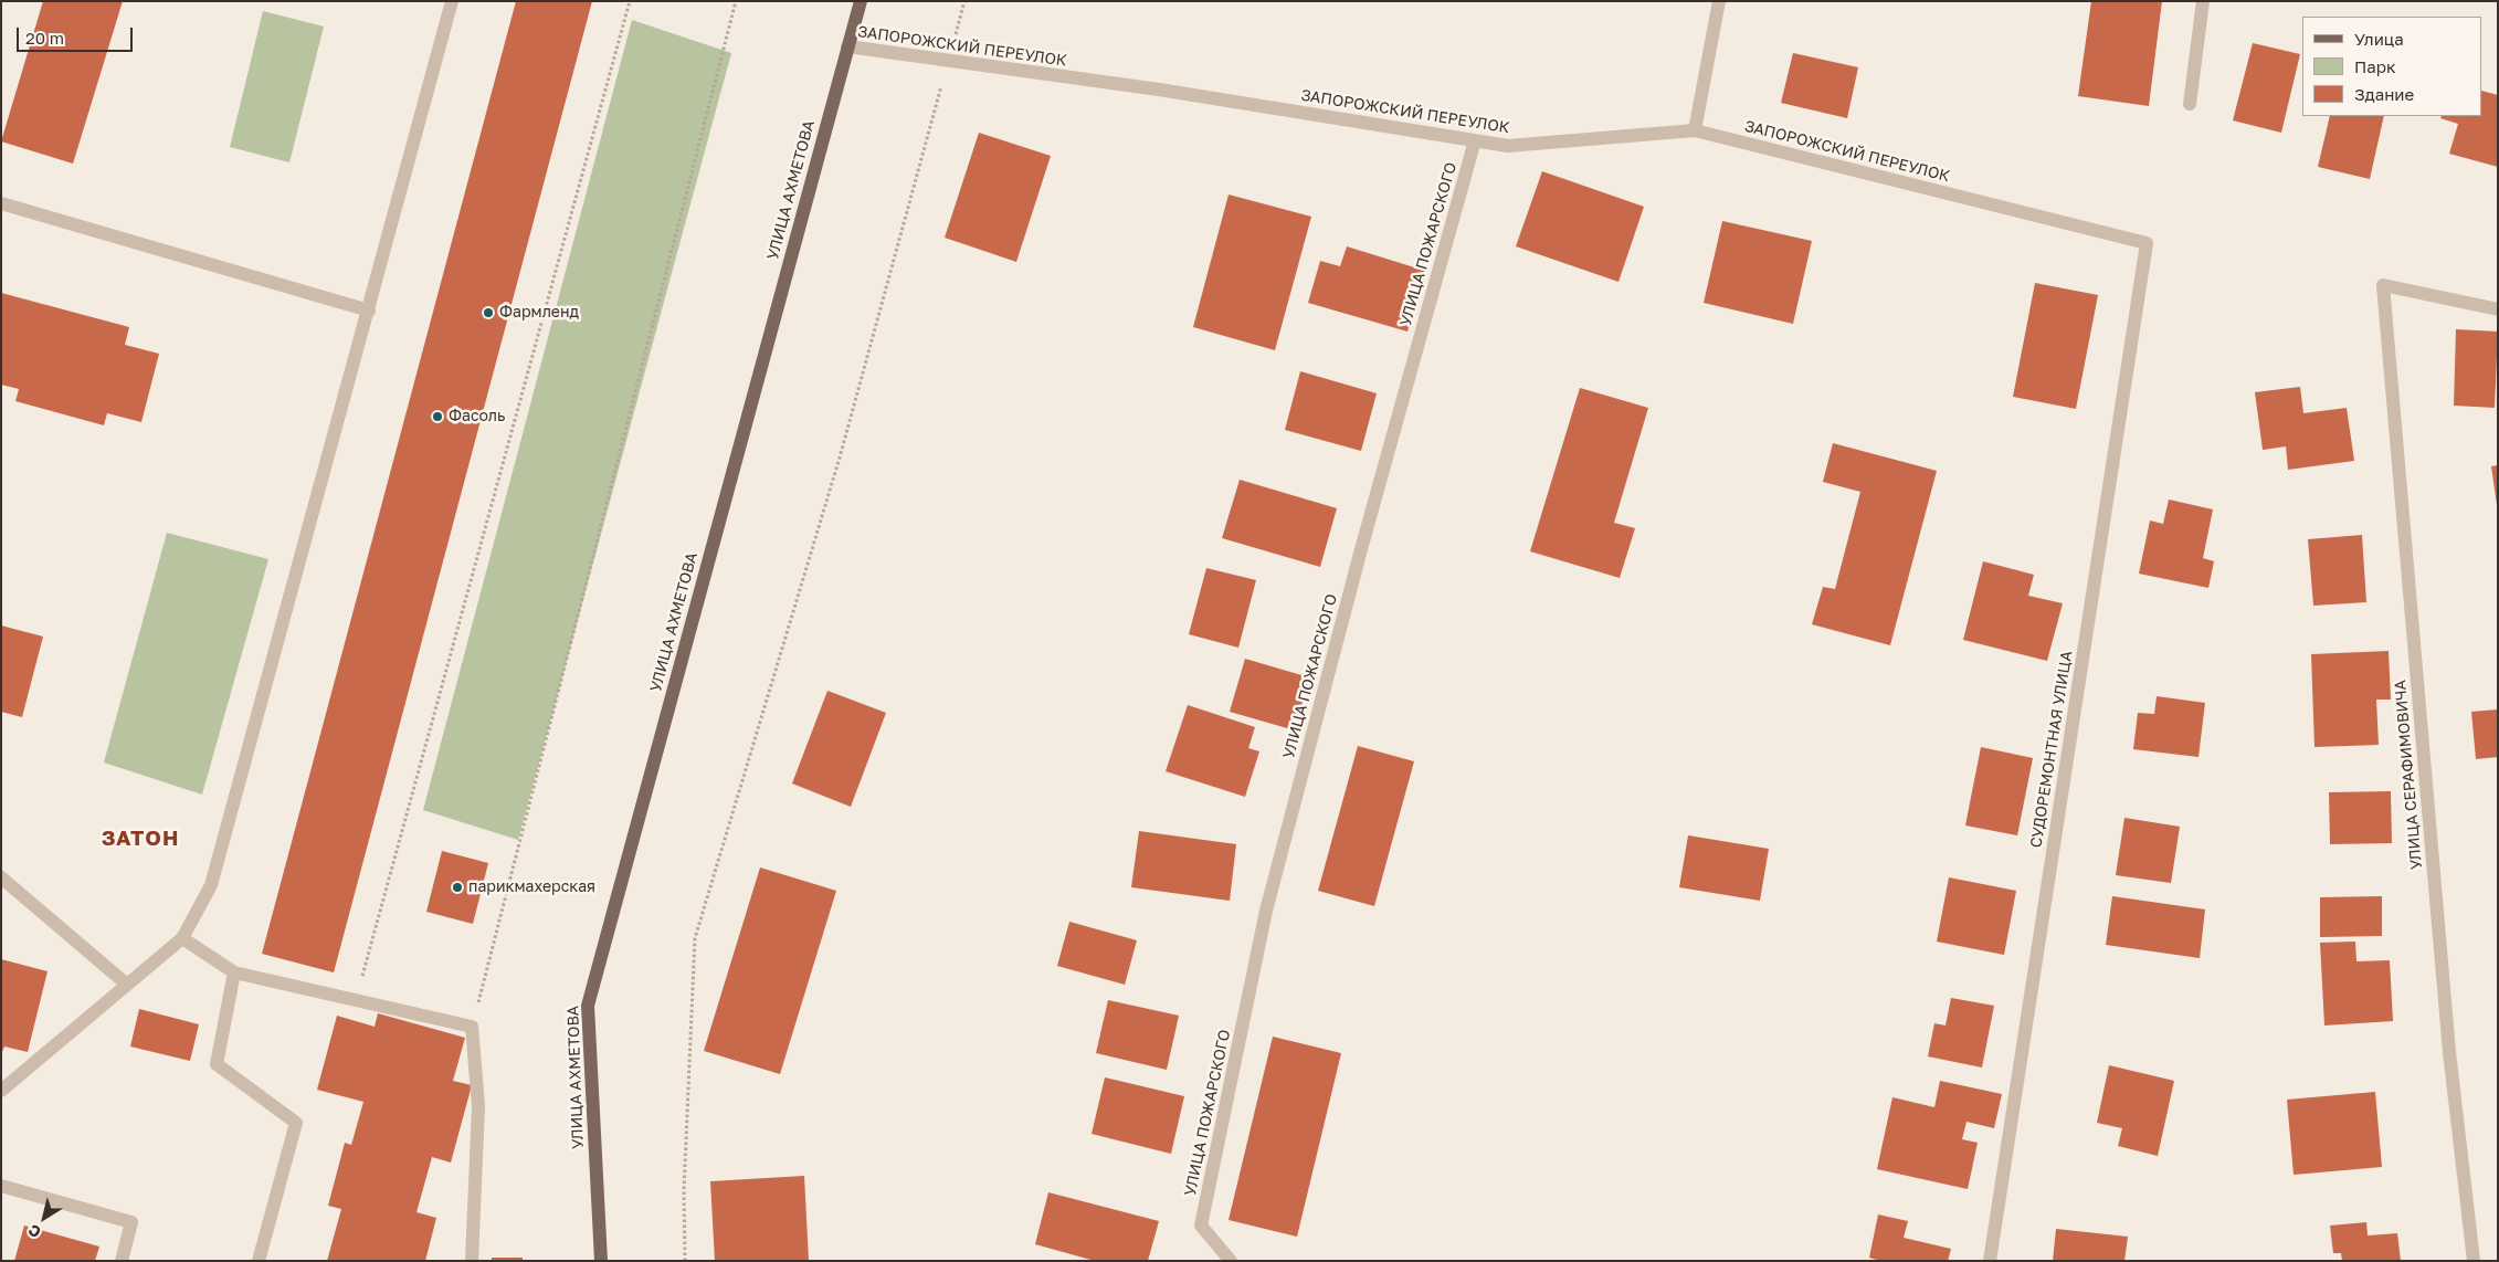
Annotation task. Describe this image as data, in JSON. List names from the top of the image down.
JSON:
{
  "streets": {
    "main road": ["УЛИЦА АХМЕТОВА"],
    "street": [
      "ЗАПОРОЖСКИЙ ПЕРЕУЛОК",
      "УЛИЦА ПОЖАРСКОГО",
      "СУДОРЕМОНТНАЯ УЛИЦА",
      "УЛИЦА СЕРАФИМОВИЧА"
    ]
  },
  "crossings": [
    ["ЗАПОРОЖСКИЙ ПЕРЕУЛОК", "УЛИЦА АХМЕТОВА"],
    ["ЗАПОРОЖСКИЙ ПЕРЕУЛОК", "УЛИЦА ПОЖАРСКОГО"],
    ["ЗАПОРОЖСКИЙ ПЕРЕУЛОК", "СУДОРЕМОНТНАЯ УЛИЦА"]
  ],
  "districts": ["ЗАТОН"],
  "places": ["Фармленд", "Фасоль", "парикмахерская"],
  "legend": ["Улица", "Парк", "Здание"],
  "scale_bar": "20 m",
  "north": "bottom left"
}
